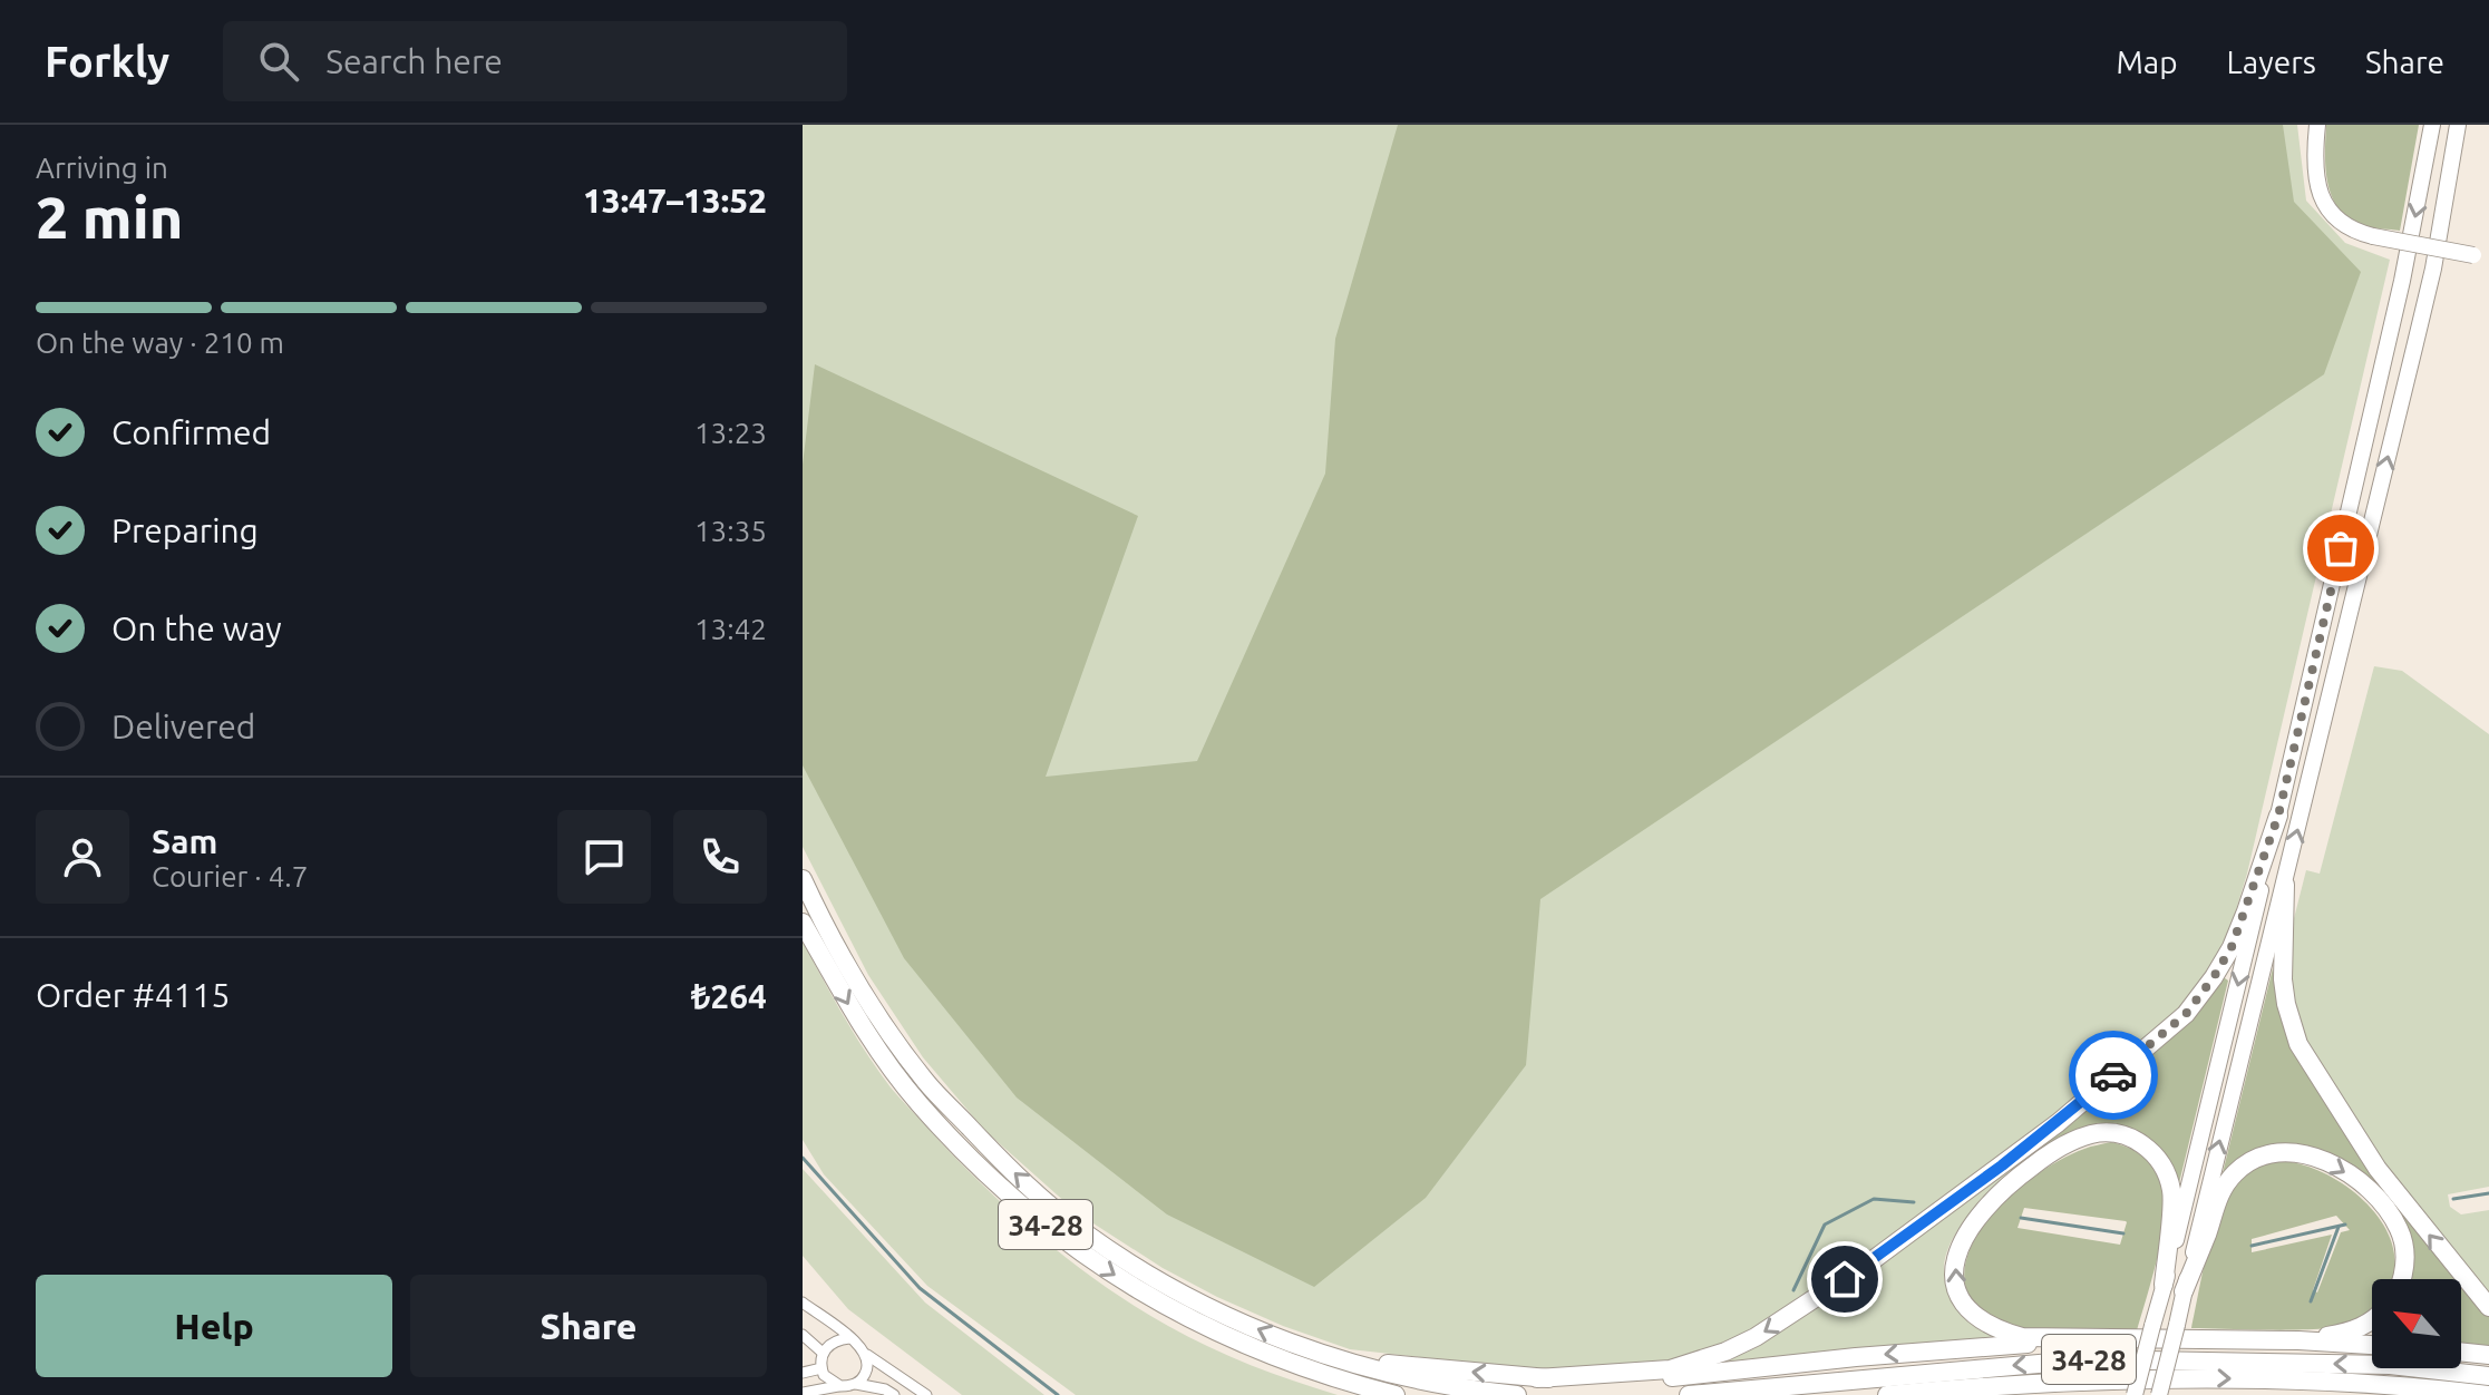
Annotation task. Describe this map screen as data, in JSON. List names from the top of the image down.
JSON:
{
  "streets": {
    "highway": ["34-28"]
  },
  "north": "top left",
  "page": {
    "header": "Forkly",
    "search": "Search here",
    "nav": ["Map", "Layers", "Share"],
    "heading": ["2 min", "Arriving in", "13:47–13:52"],
    "panel": [
      "Sam",
      "Courier · 4.7",
      "Order #4115",
      "₺264"
    ],
    "bar": "On the way · 210 m",
    "list": [
      ["Confirmed", "13:23"],
      ["Preparing", "13:35"],
      ["On the way", "13:42"],
      "Delivered"
    ],
    "buttons": ["Help", "Share"]
  }
}
